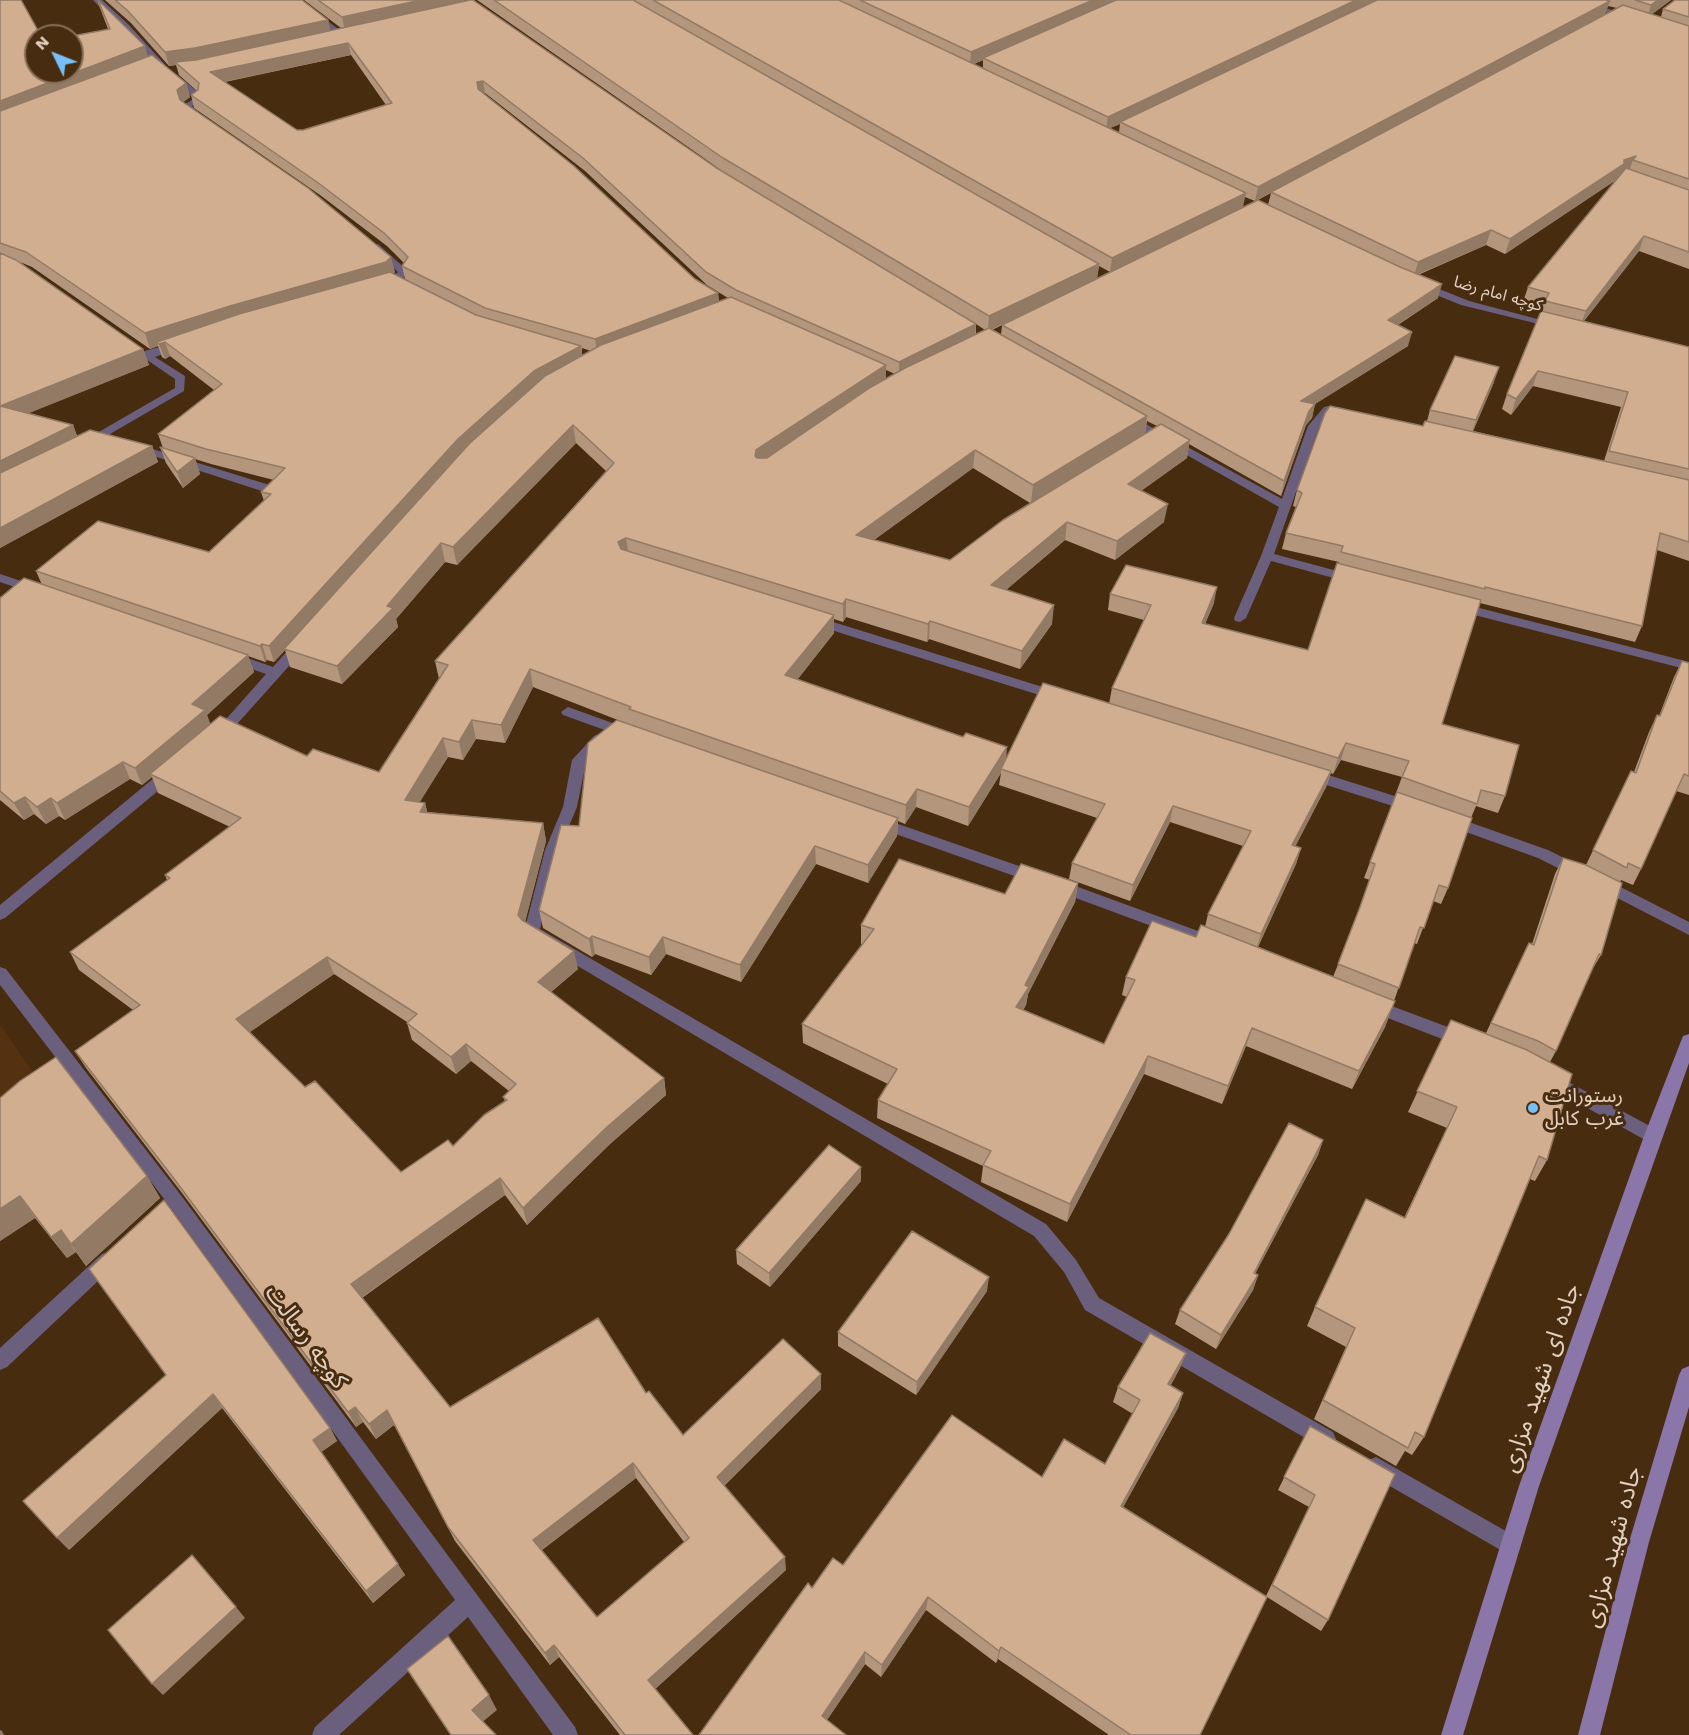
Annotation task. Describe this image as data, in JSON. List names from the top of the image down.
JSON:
{
  "streets": {
    "main road": ["جاده ای شهید مزاری", "جاده شهید مزاری"],
    "street": ["کوچه امام رضا", "کوچه رسالت"]
  },
  "places": ["رستورانت غرب کابل"],
  "north": "top left"
}
